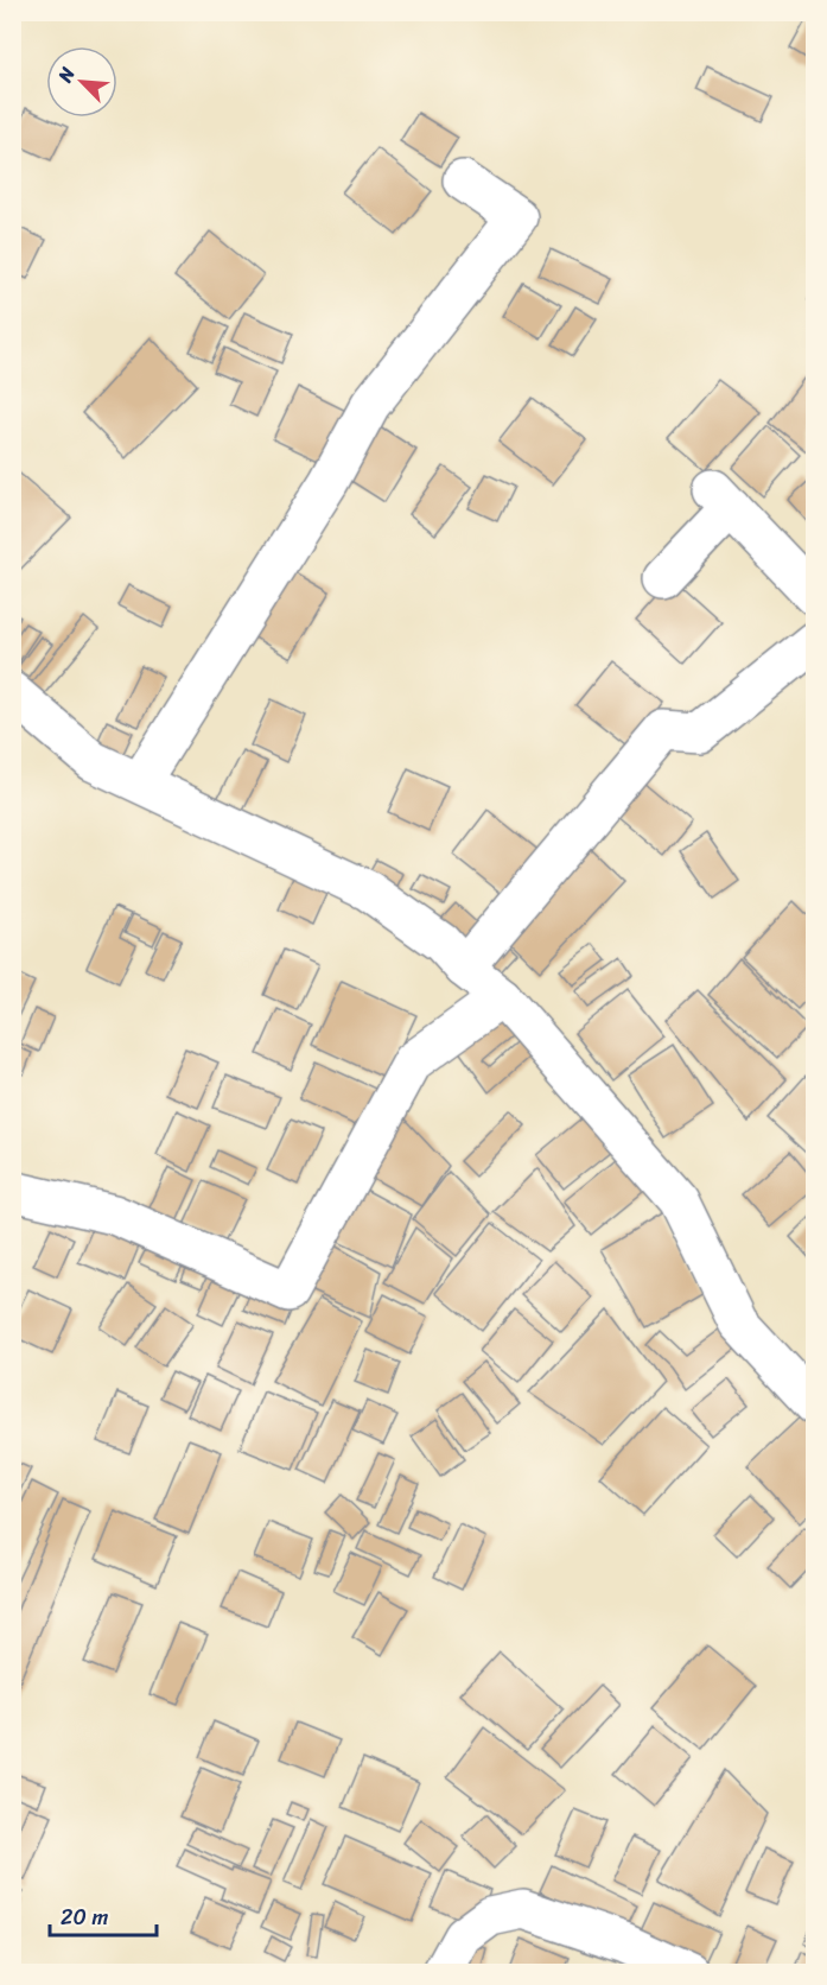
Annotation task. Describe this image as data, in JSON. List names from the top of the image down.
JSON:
{
  "scale_bar": "20 m",
  "north": "top left"
}
